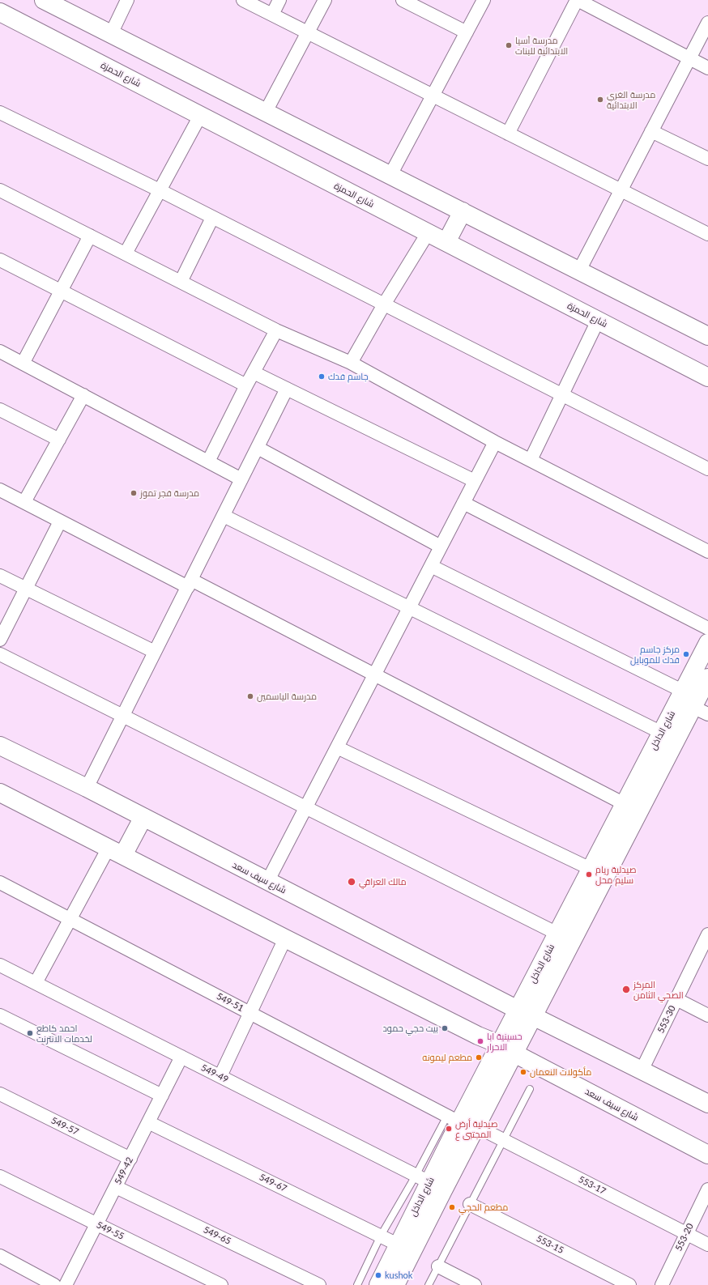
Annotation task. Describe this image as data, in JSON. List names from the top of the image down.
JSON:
{
  "streets": {
    "street": [
      "شارع الحمزة",
      "شارع الداخل",
      "شارع سيف سعد",
      "549-51",
      "553-30",
      "549-49",
      "549-57",
      "549-42",
      "549-67",
      "553-17",
      "549-55",
      "549-65",
      "553-20",
      "553-15"
    ]
  },
  "crossings": [
    ["شارع الداخل", "شارع سيف سعد"],
    ["شارع الداخل", "549-51"],
    ["شارع الداخل", "549-49"],
    ["شارع الداخل", "549-67"],
    ["شارع الداخل", "553-17"],
    ["شارع سيف سعد", "553-30"],
    ["549-51", "553-17"],
    ["549-49", "549-42"],
    ["549-57", "549-42"],
    ["549-42", "549-67"],
    ["549-42", "549-55"],
    ["549-42", "549-65"],
    ["553-17", "553-20"]
  ],
  "places": [
    "مدرسة آسيا الابتدائية للبنات",
    "مدرسة الغري الابتدائية",
    "جاسم فدك",
    "مدرسة فجر تموز",
    "مركز جاسم فدك للموبايل",
    "مدرسة الياسمين",
    "صيدلية ريام سليم محل",
    "مالك العراقي",
    "المركز الصحي الثامن",
    "بيت حجي حمود",
    "احمد كاطع لخدمات الانترنت",
    "حسينية ابا الاحرار",
    "مطعم ليمونه",
    "مأكولات النعمان",
    "صيدلية أرض المجتبى ع",
    "مطعم الحجي",
    "kushok"
  ]
}
